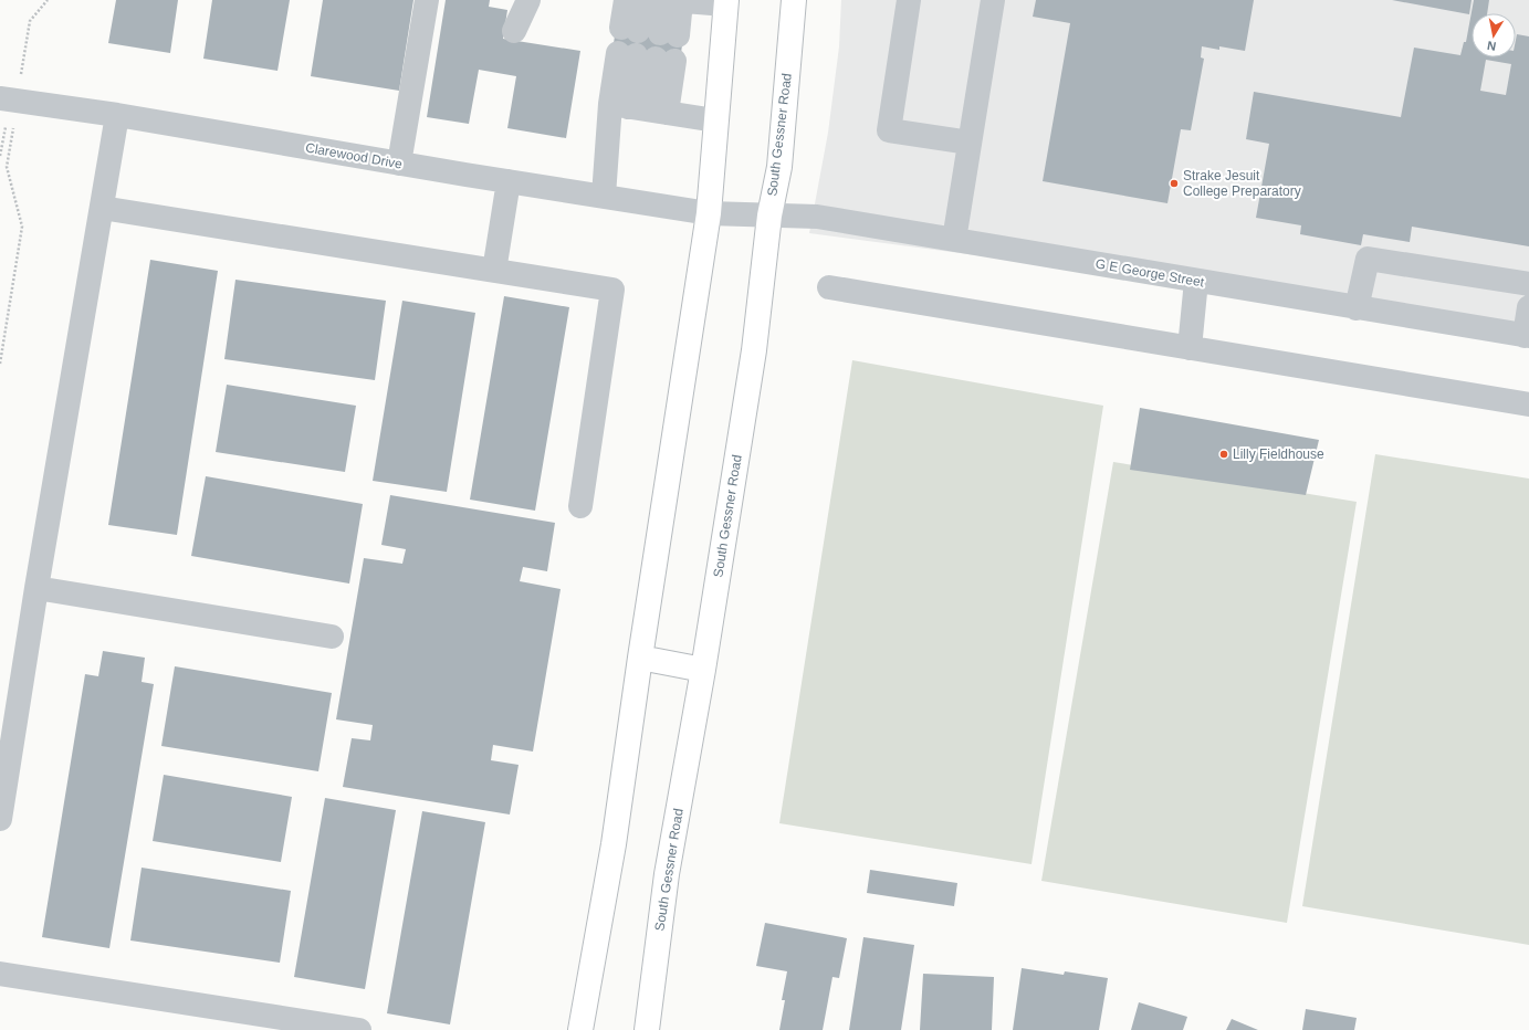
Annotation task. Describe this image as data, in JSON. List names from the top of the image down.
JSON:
{
  "streets": {
    "main road": ["South Gessner Road"],
    "street": ["Clarewood Drive", "G E George Street"]
  },
  "crossings": [
    ["South Gessner Road", "Clarewood Drive"],
    ["South Gessner Road", "G E George Street"],
    ["Clarewood Drive", "G E George Street"]
  ],
  "places": ["Strake Jesuit College Preparatory", "Lilly Fieldhouse"],
  "north": "bottom"
}
